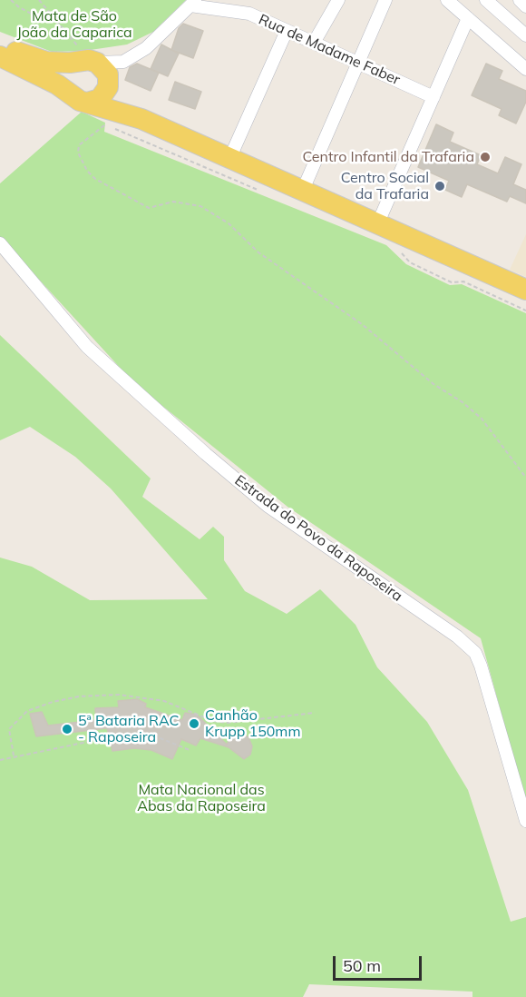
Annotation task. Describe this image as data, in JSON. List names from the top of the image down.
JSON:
{
  "streets": {
    "street": ["Rua de Madame Faber", "Estrada do Povo da Raposeira"]
  },
  "parks": ["Mata de São João da Caparica", "Mata Nacional das Abas da Raposeira"],
  "places": [
    "Centro Infantil da Trafaria",
    "Centro Social da Trafaria",
    "Canhão Krupp 150mm",
    "5ª Bataria RAC - Raposeira"
  ],
  "scale_bar": "50 m"
}
